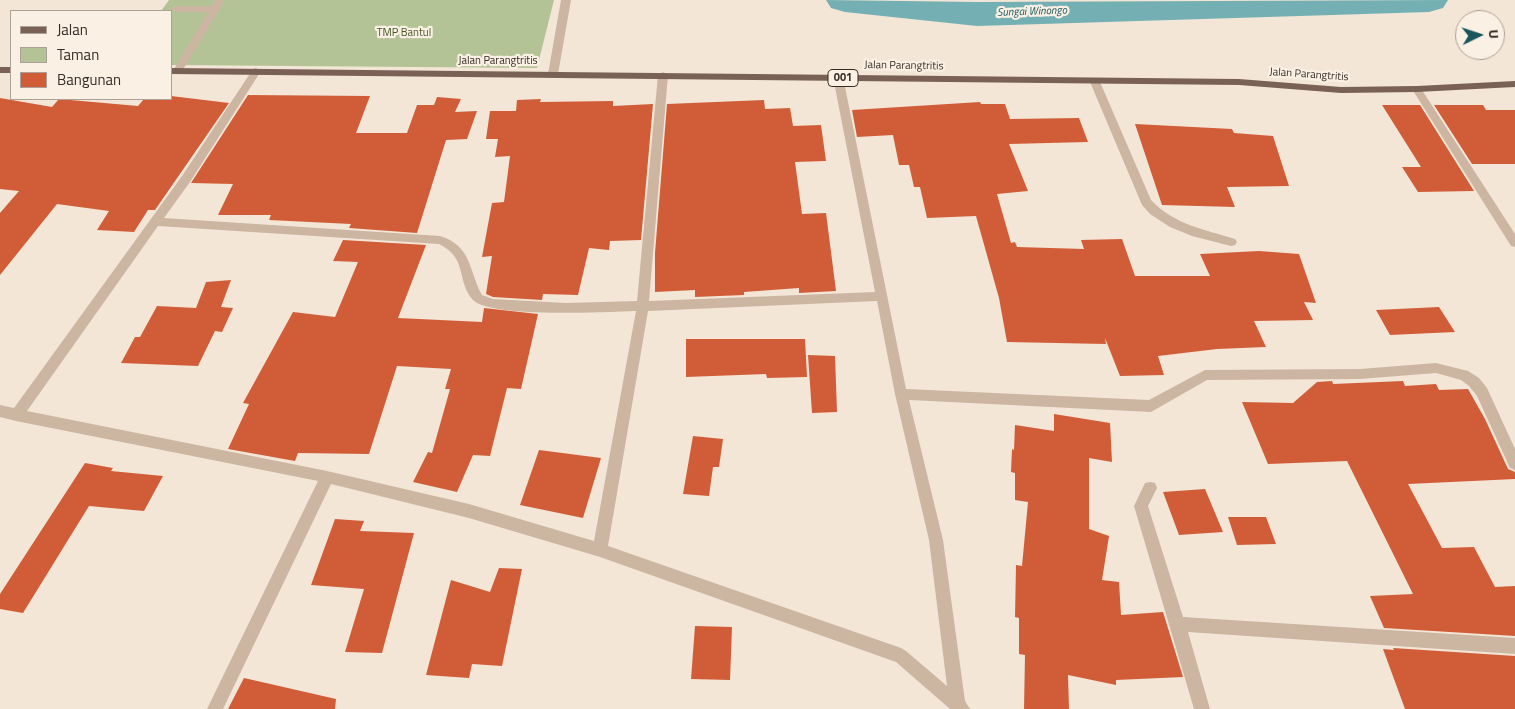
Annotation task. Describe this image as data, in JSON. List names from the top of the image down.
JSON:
{
  "streets": {
    "main road": ["Jalan Parangtritis", "001"]
  },
  "water": ["Sungai Winongo"],
  "parks": ["TMP Bantul"],
  "legend": ["Jalan", "Taman", "Bangunan"],
  "north": "right"
}
